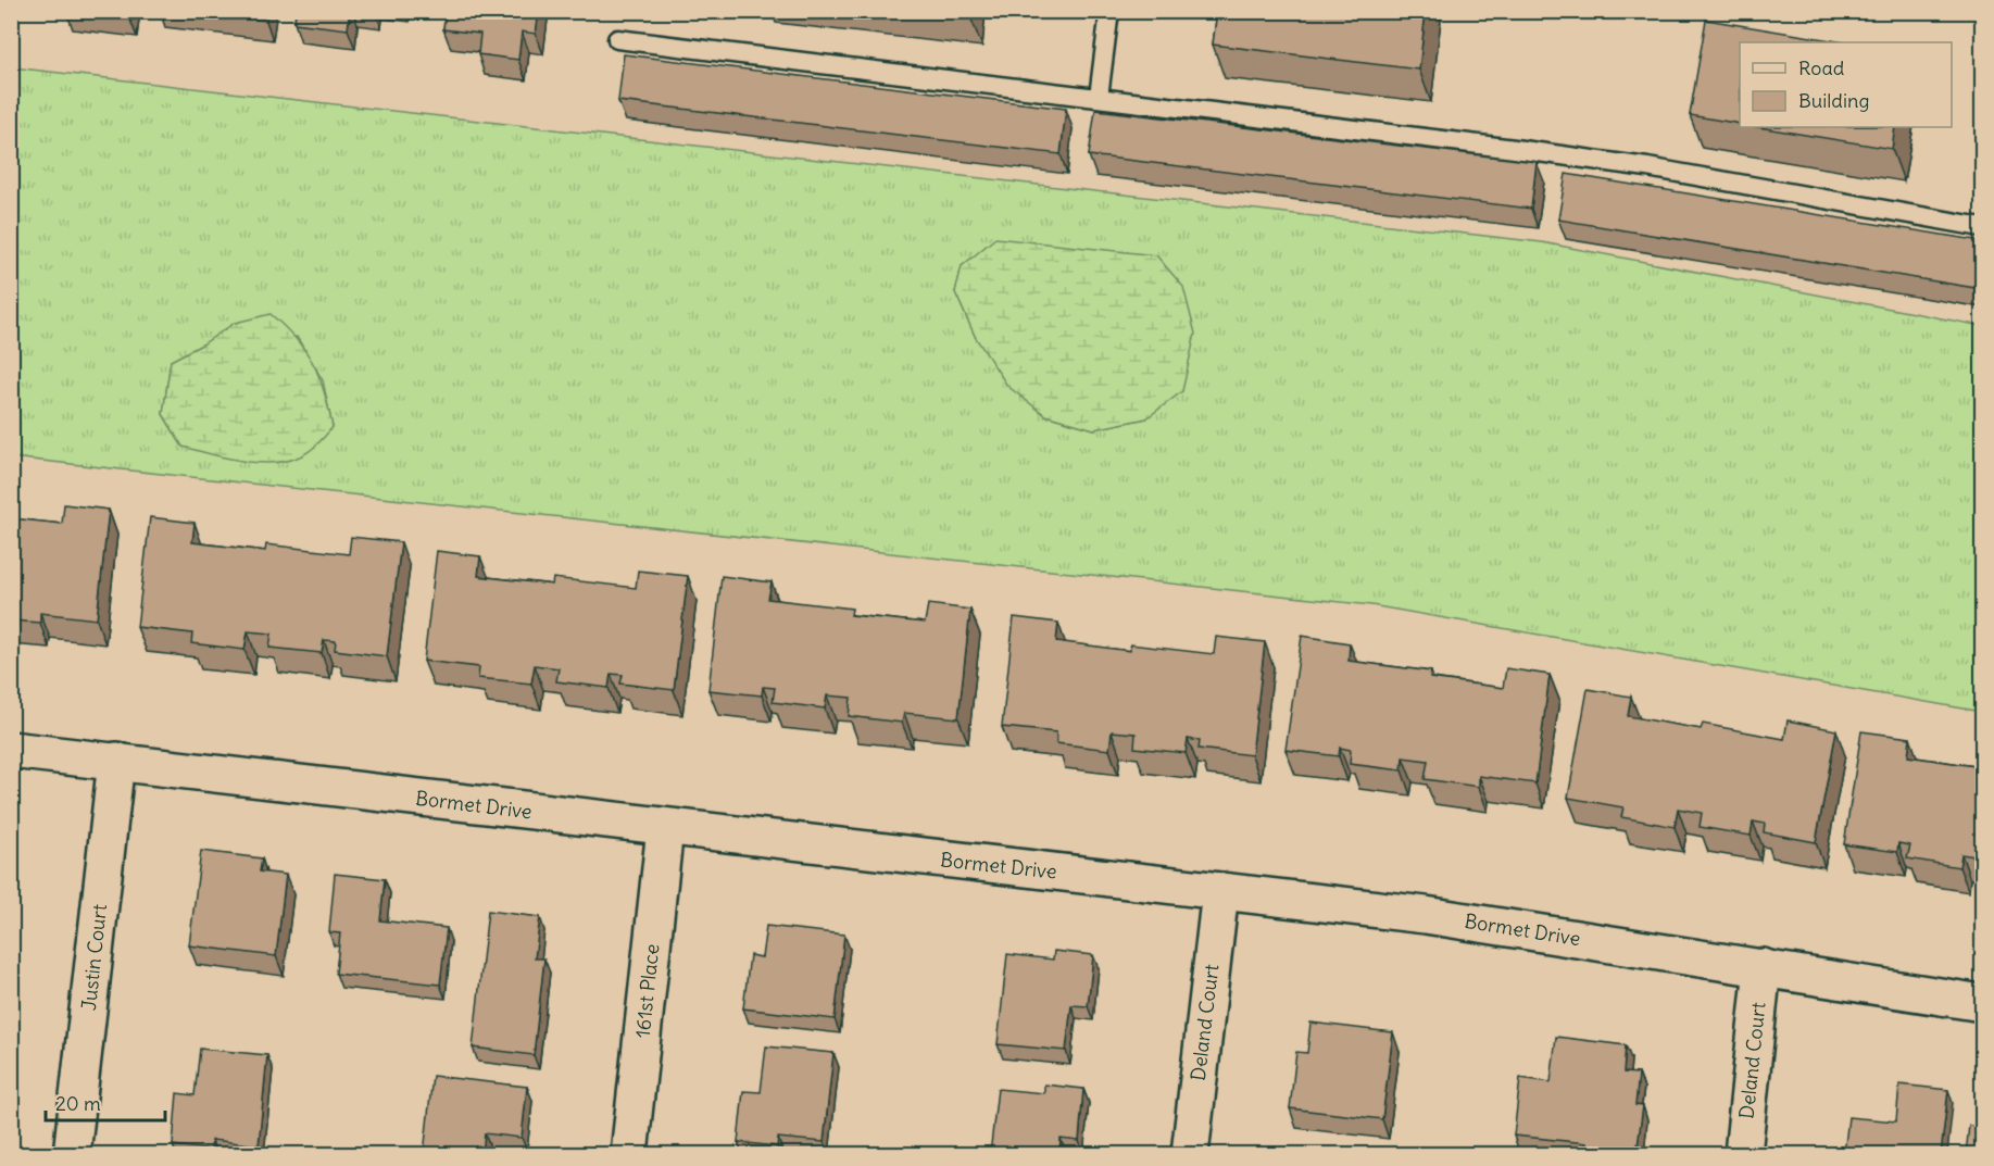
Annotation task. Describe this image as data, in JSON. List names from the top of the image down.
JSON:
{
  "streets": {
    "street": [
      "Bormet Drive",
      "Justin Court",
      "161st Place",
      "Deland Court"
    ]
  },
  "crossings": [
    ["Bormet Drive", "Justin Court"],
    ["Bormet Drive", "161st Place"],
    ["Bormet Drive", "Deland Court"]
  ],
  "legend": ["Road", "Building"],
  "scale_bar": "20 m"
}
